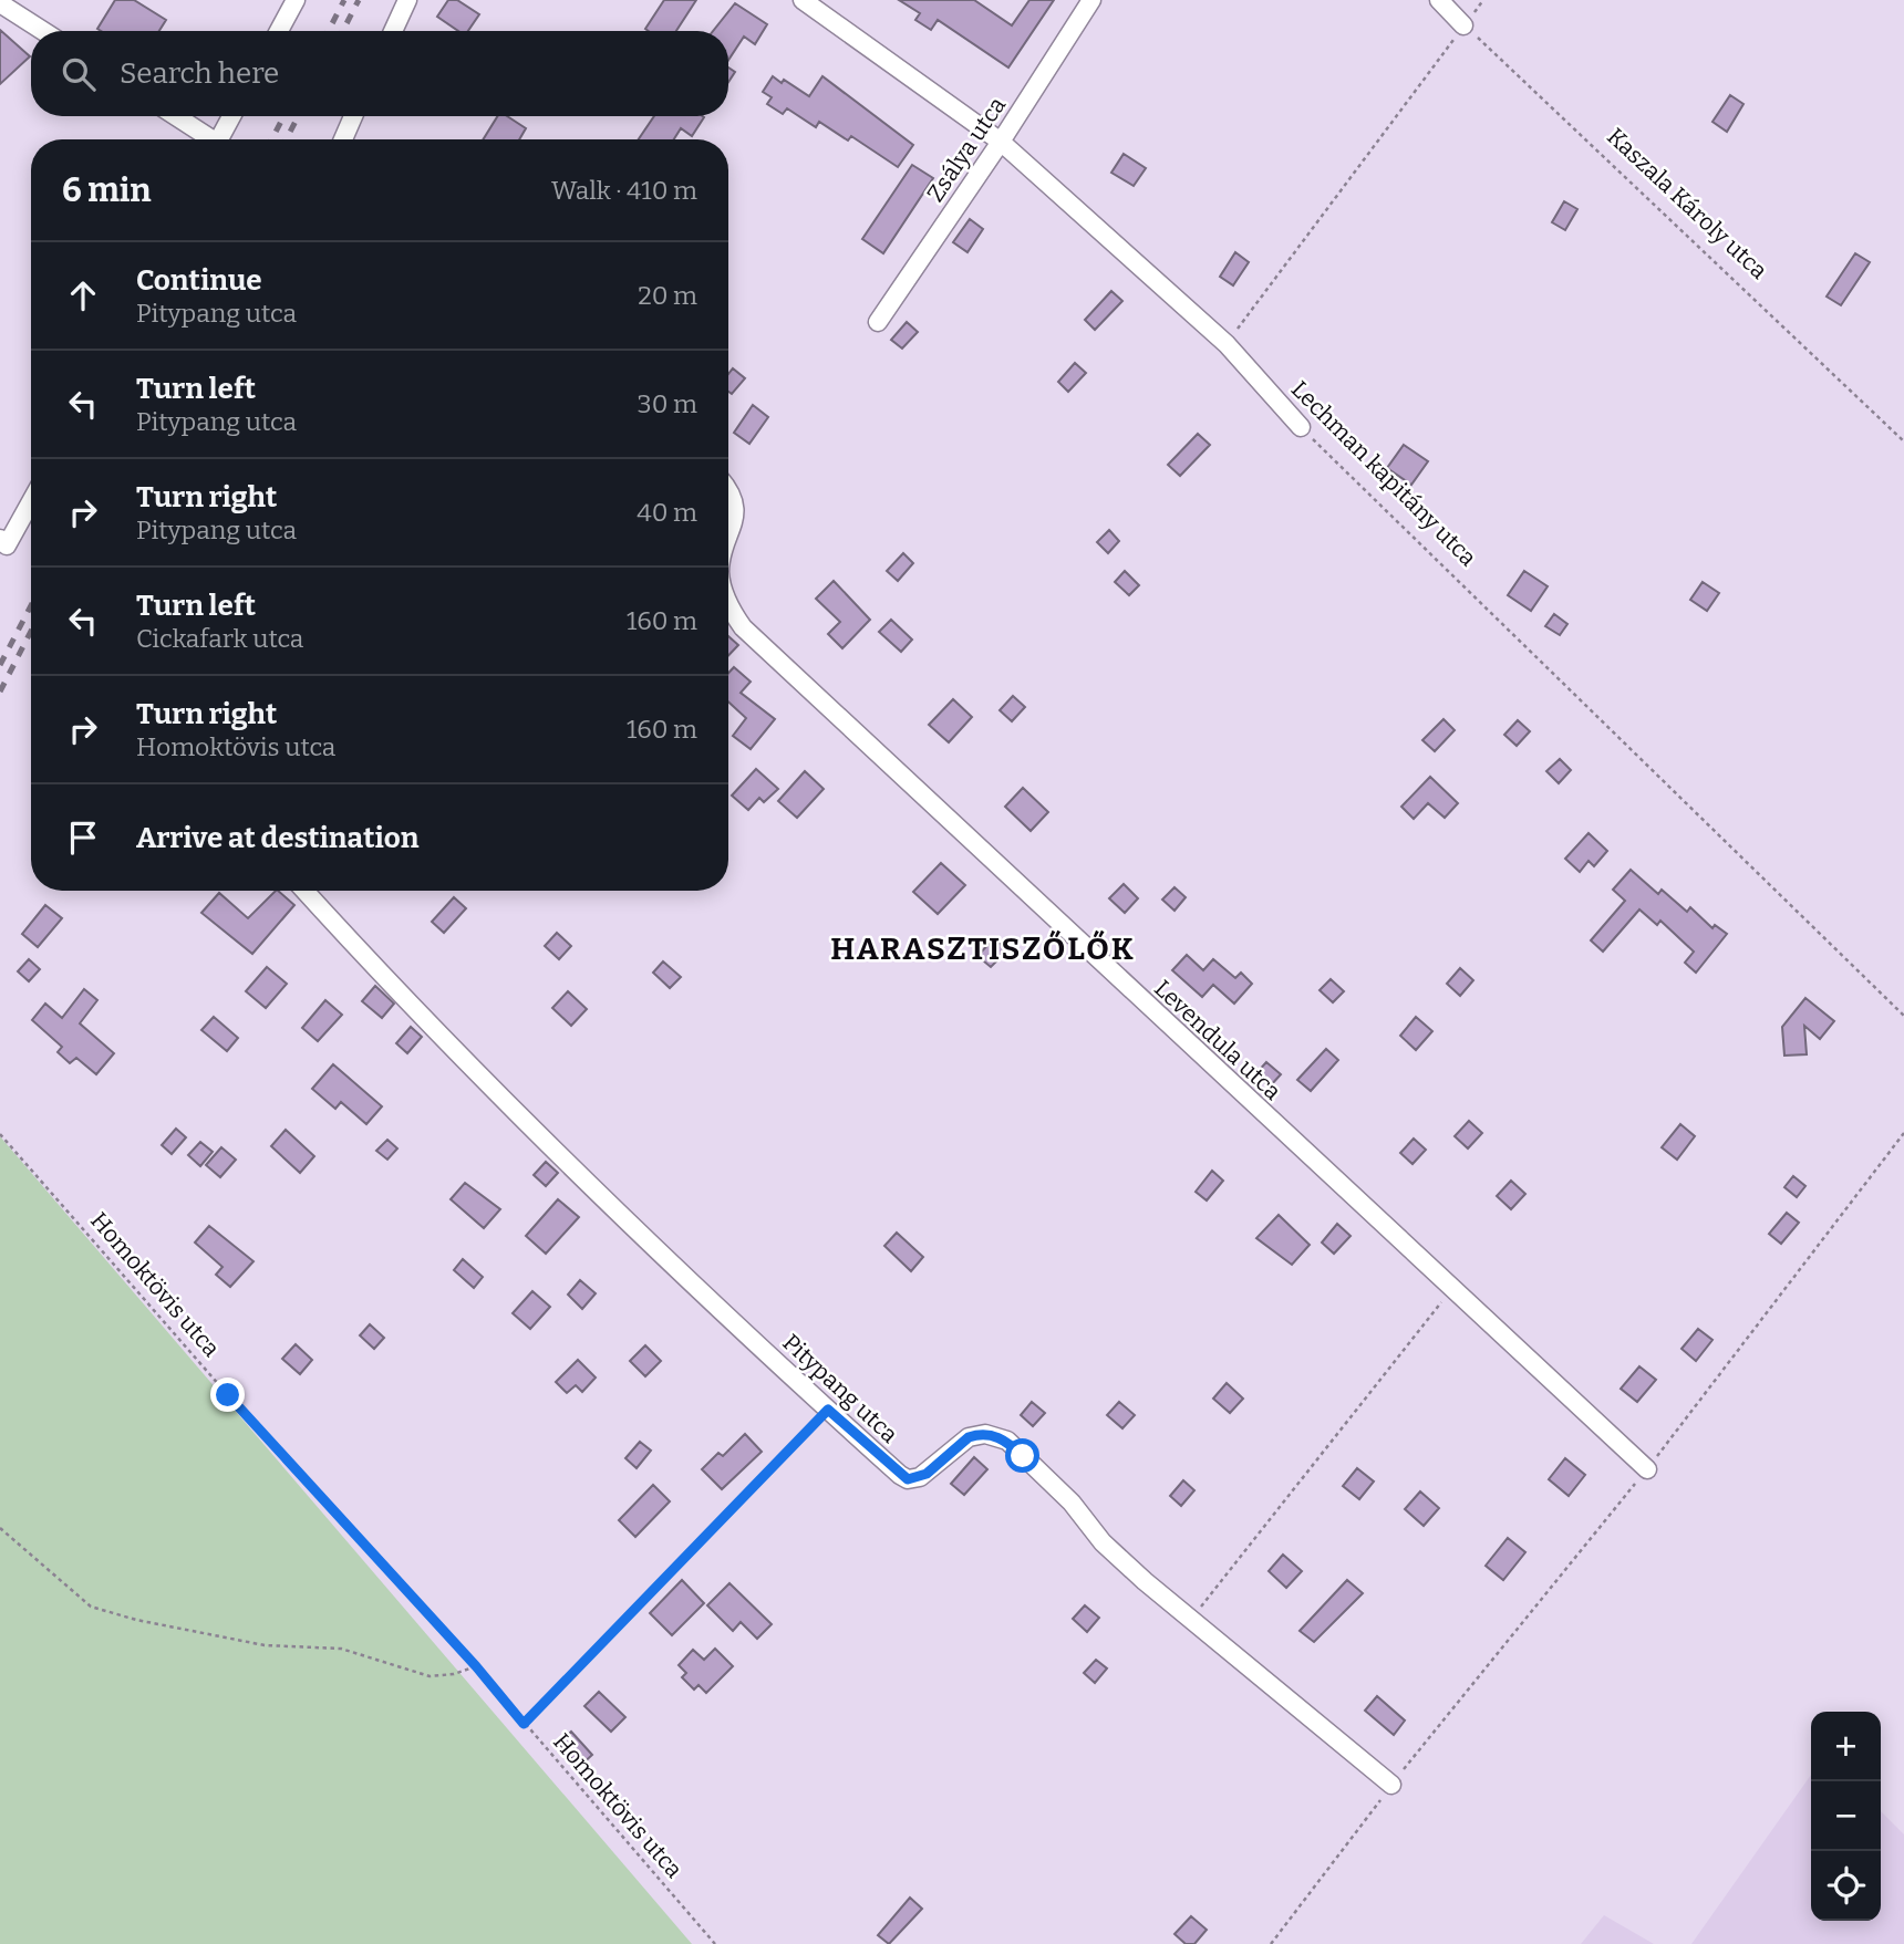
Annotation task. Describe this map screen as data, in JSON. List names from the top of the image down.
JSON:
{
  "streets": {
    "street": [
      "Zsálya utca",
      "Lechman kapitány utca",
      "Levendula utca",
      "Pitypang utca"
    ],
    "path": ["Kaszala Károly utca", "Homoktövis utca"]
  },
  "crossings": [
    ["Zsálya utca", "Lechman kapitány utca"]
  ],
  "districts": ["HARASZTISZŐLŐK"],
  "page": {
    "search": "Search here",
    "heading": ["6 min", "Walk · 410 m"],
    "list": [
      ["Continue", "Pitypang utca", "20 m"],
      ["Turn left", "Pitypang utca", "30 m"],
      ["Turn right", "Pitypang utca", "40 m"],
      ["Turn left", "Cickafark utca", "160 m"],
      ["Turn right", "Homoktövis utca", "160 m"],
      "Arrive at destination"
    ],
    "map_buttons": ["+", "−"]
  }
}
